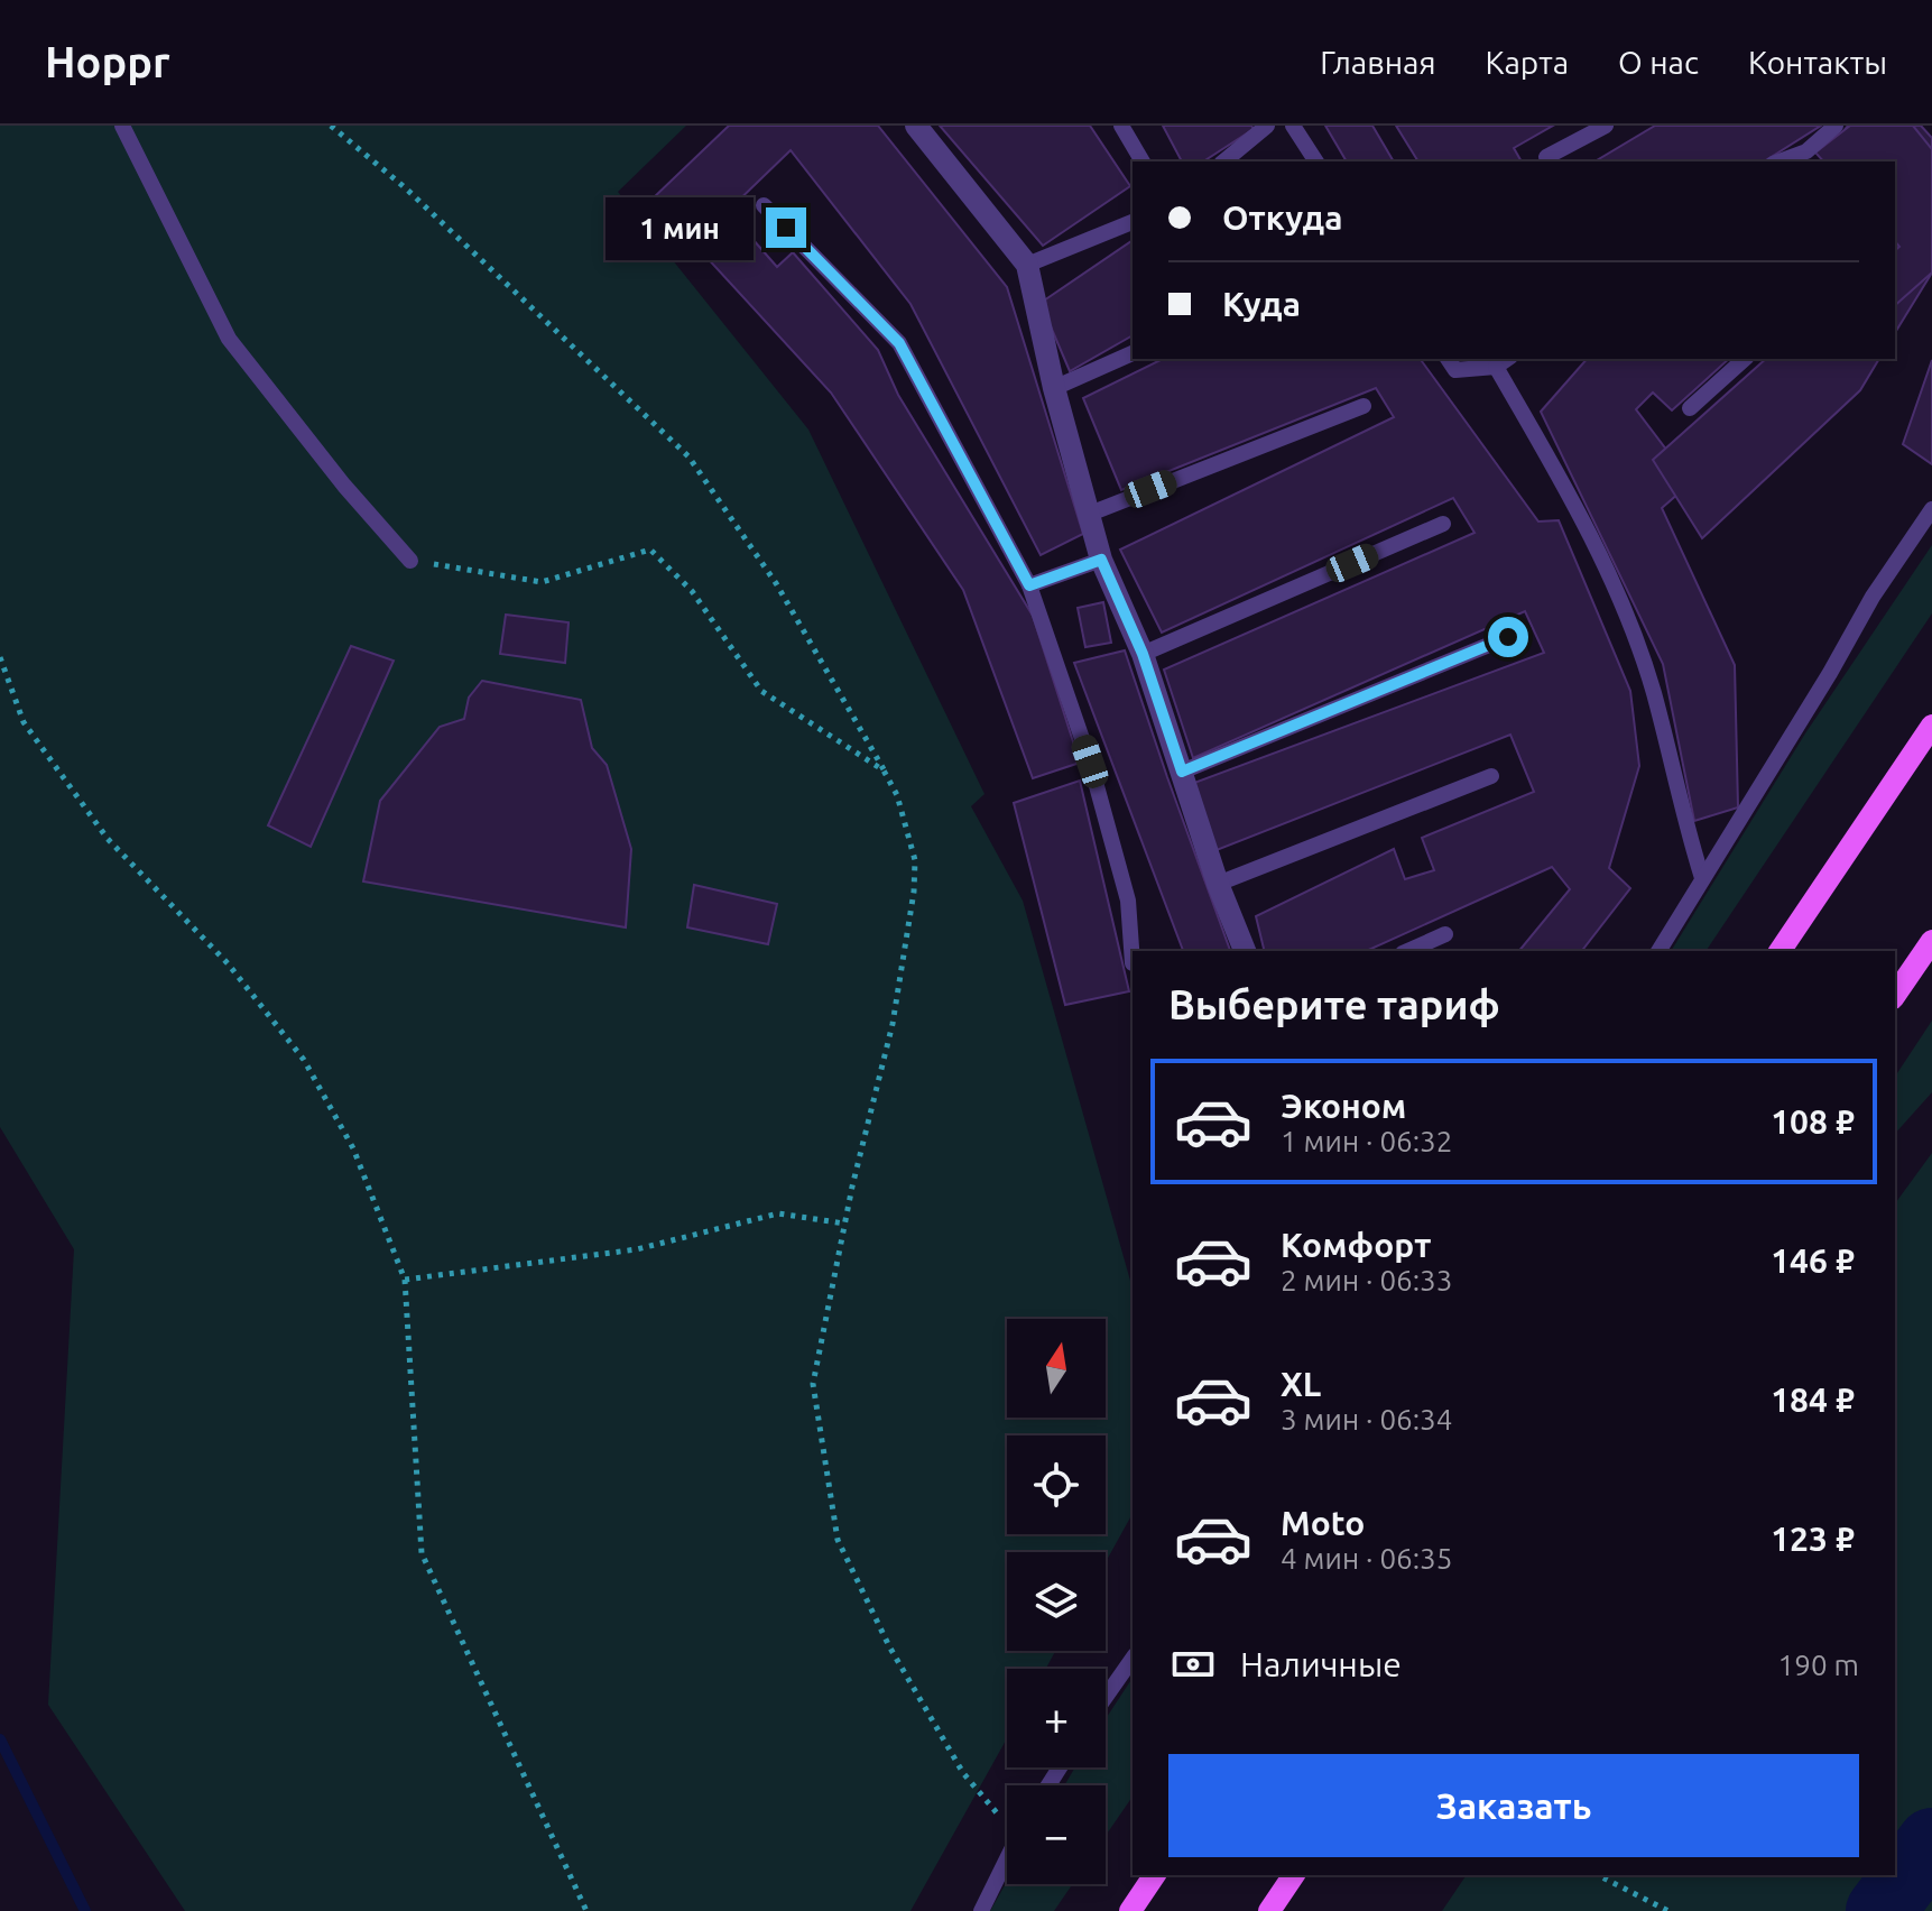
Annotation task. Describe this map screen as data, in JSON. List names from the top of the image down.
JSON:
{
  "north": "top",
  "page": {
    "header": "Hoppr",
    "nav": [
      "Главная",
      "Карта",
      "О нас",
      "Контакты"
    ],
    "banner": ["Откуда", "Куда"],
    "bubble": "1 мин",
    "heading": "Выберите тариф",
    "list": [
      {
        "name": "Эконом",
        "note": "1 мин · 06:32",
        "value": "108 ₽"
      },
      {
        "name": "Комфорт",
        "note": "2 мин · 06:33",
        "value": "146 ₽"
      },
      {
        "name": "XL",
        "note": "3 мин · 06:34",
        "value": "184 ₽"
      },
      {
        "name": "Moto",
        "note": "4 мин · 06:35",
        "value": "123 ₽"
      }
    ],
    "map_buttons": ["+", "−"],
    "pay": ["Наличные", "190 m"],
    "buttons": "Заказать"
  }
}
